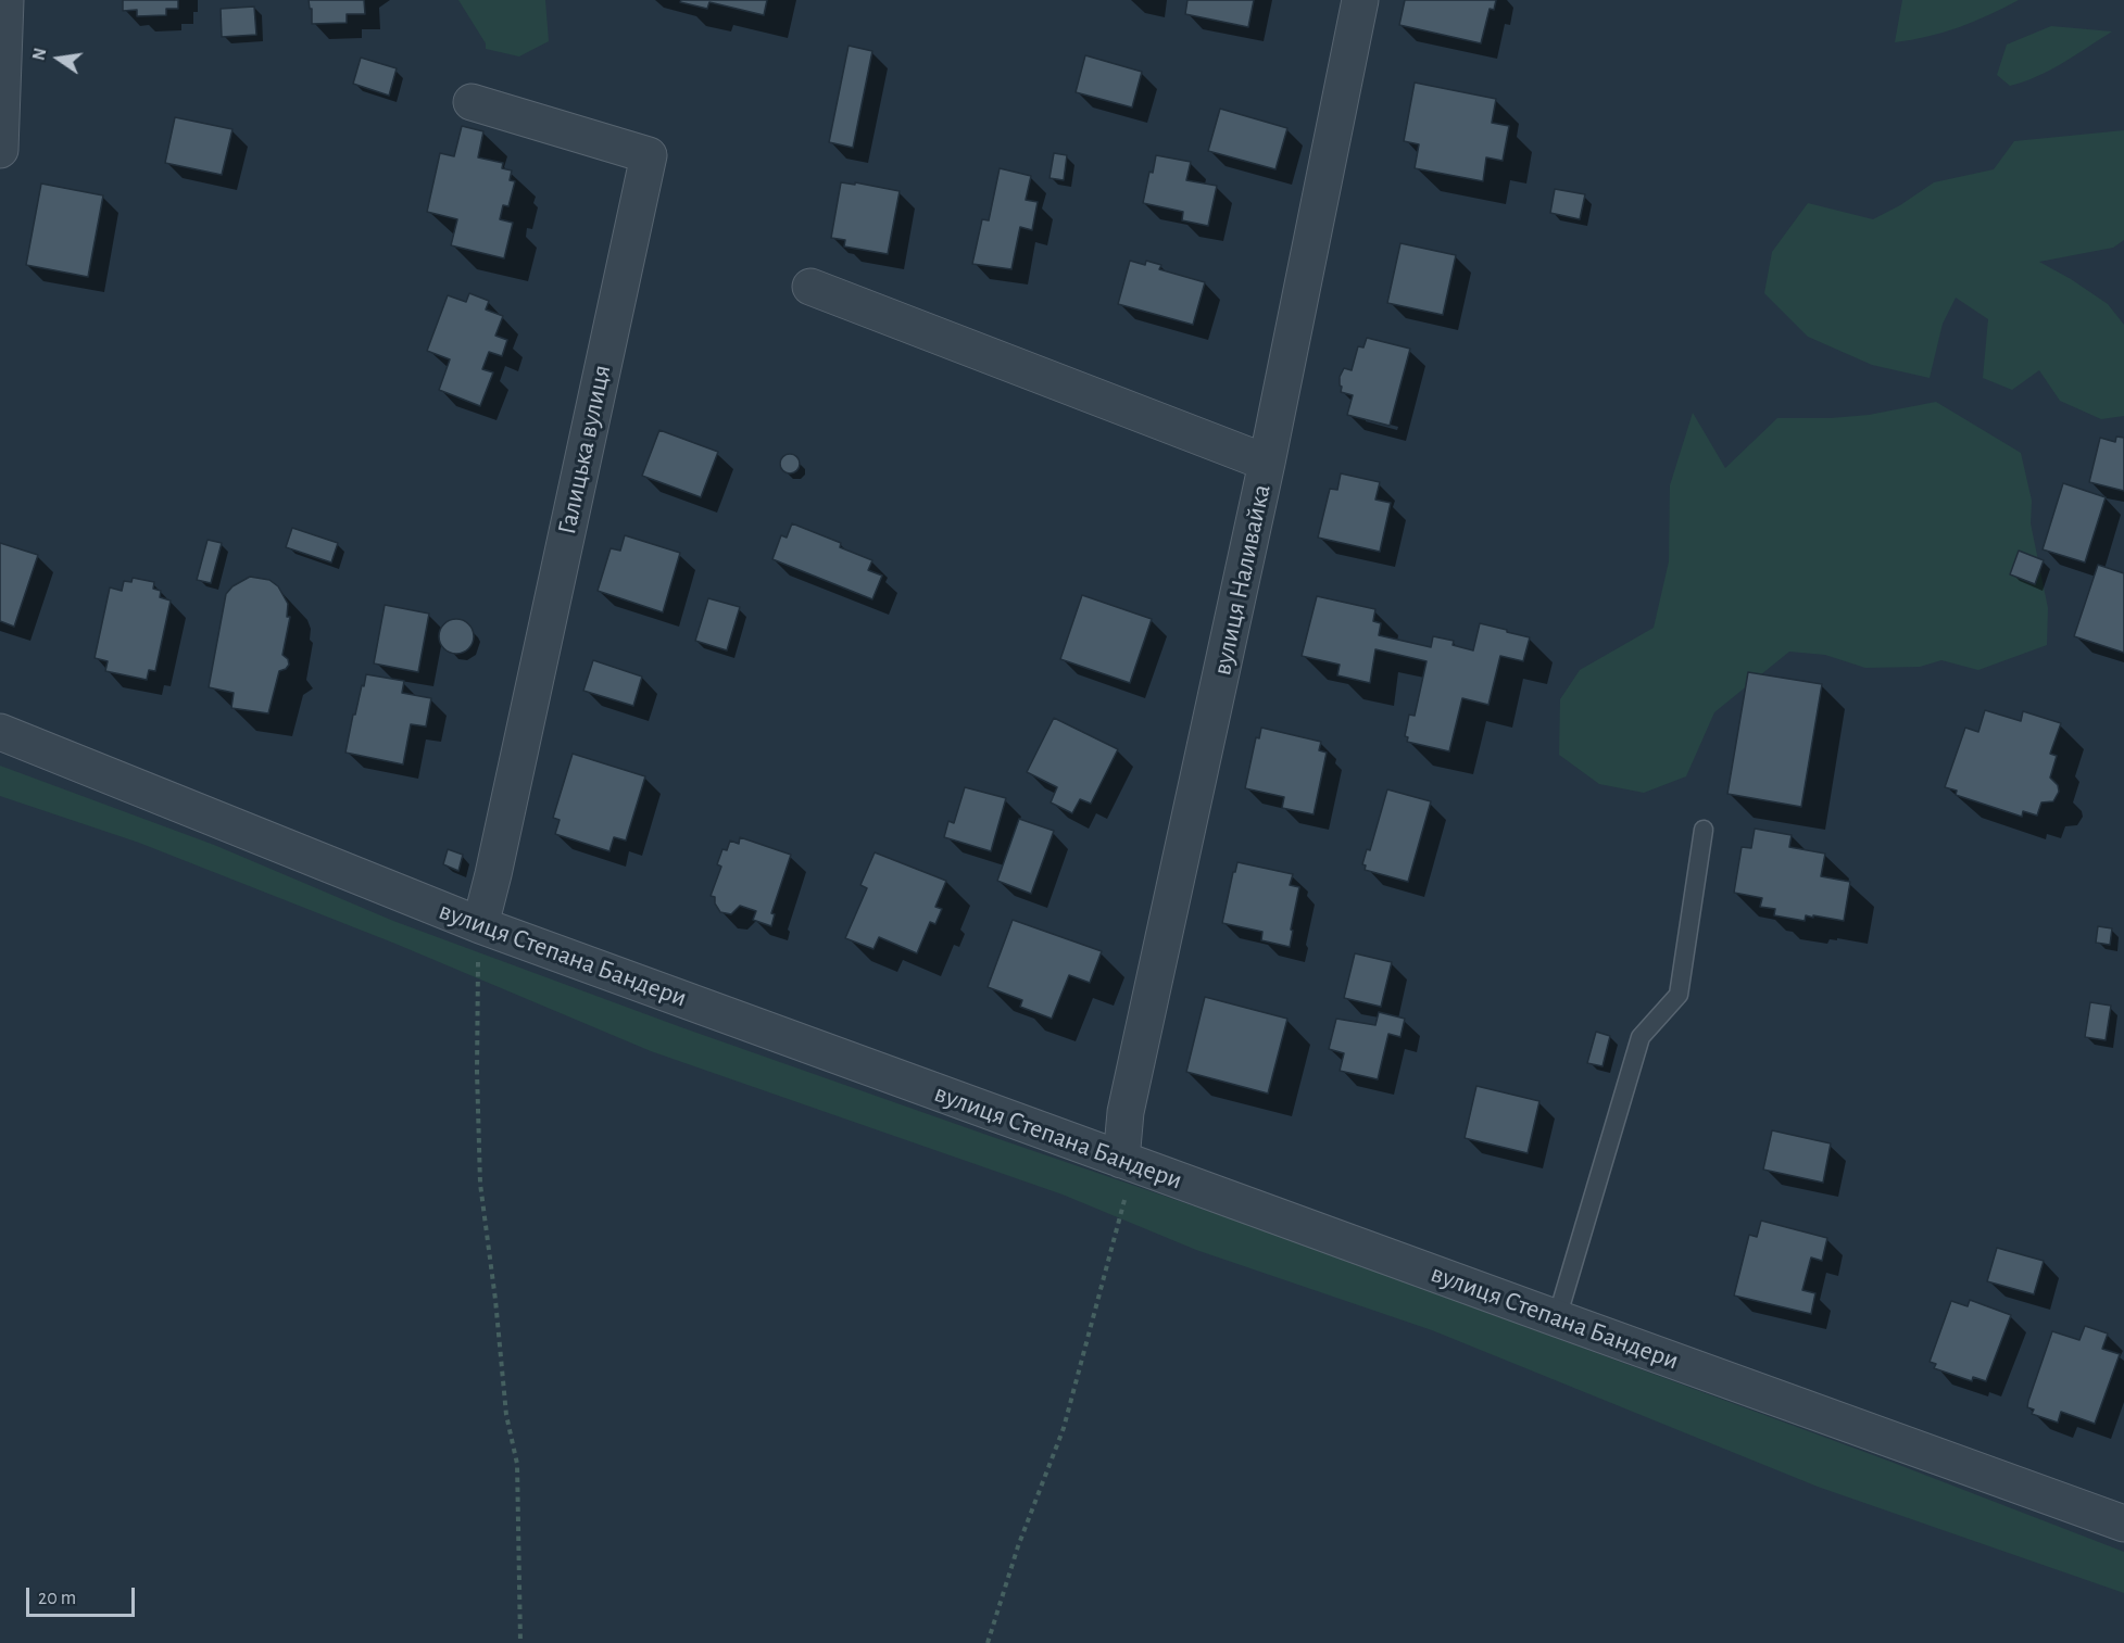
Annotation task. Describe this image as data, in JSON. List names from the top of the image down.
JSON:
{
  "streets": {
    "street": ["Галицька вулиця", "вулиця Наливайка", "вулиця Степана Бандери"]
  },
  "crossings": [
    ["Галицька вулиця", "вулиця Степана Бандери"],
    ["вулиця Наливайка", "вулиця Степана Бандери"]
  ],
  "scale_bar": "20 m",
  "north": "left"
}
